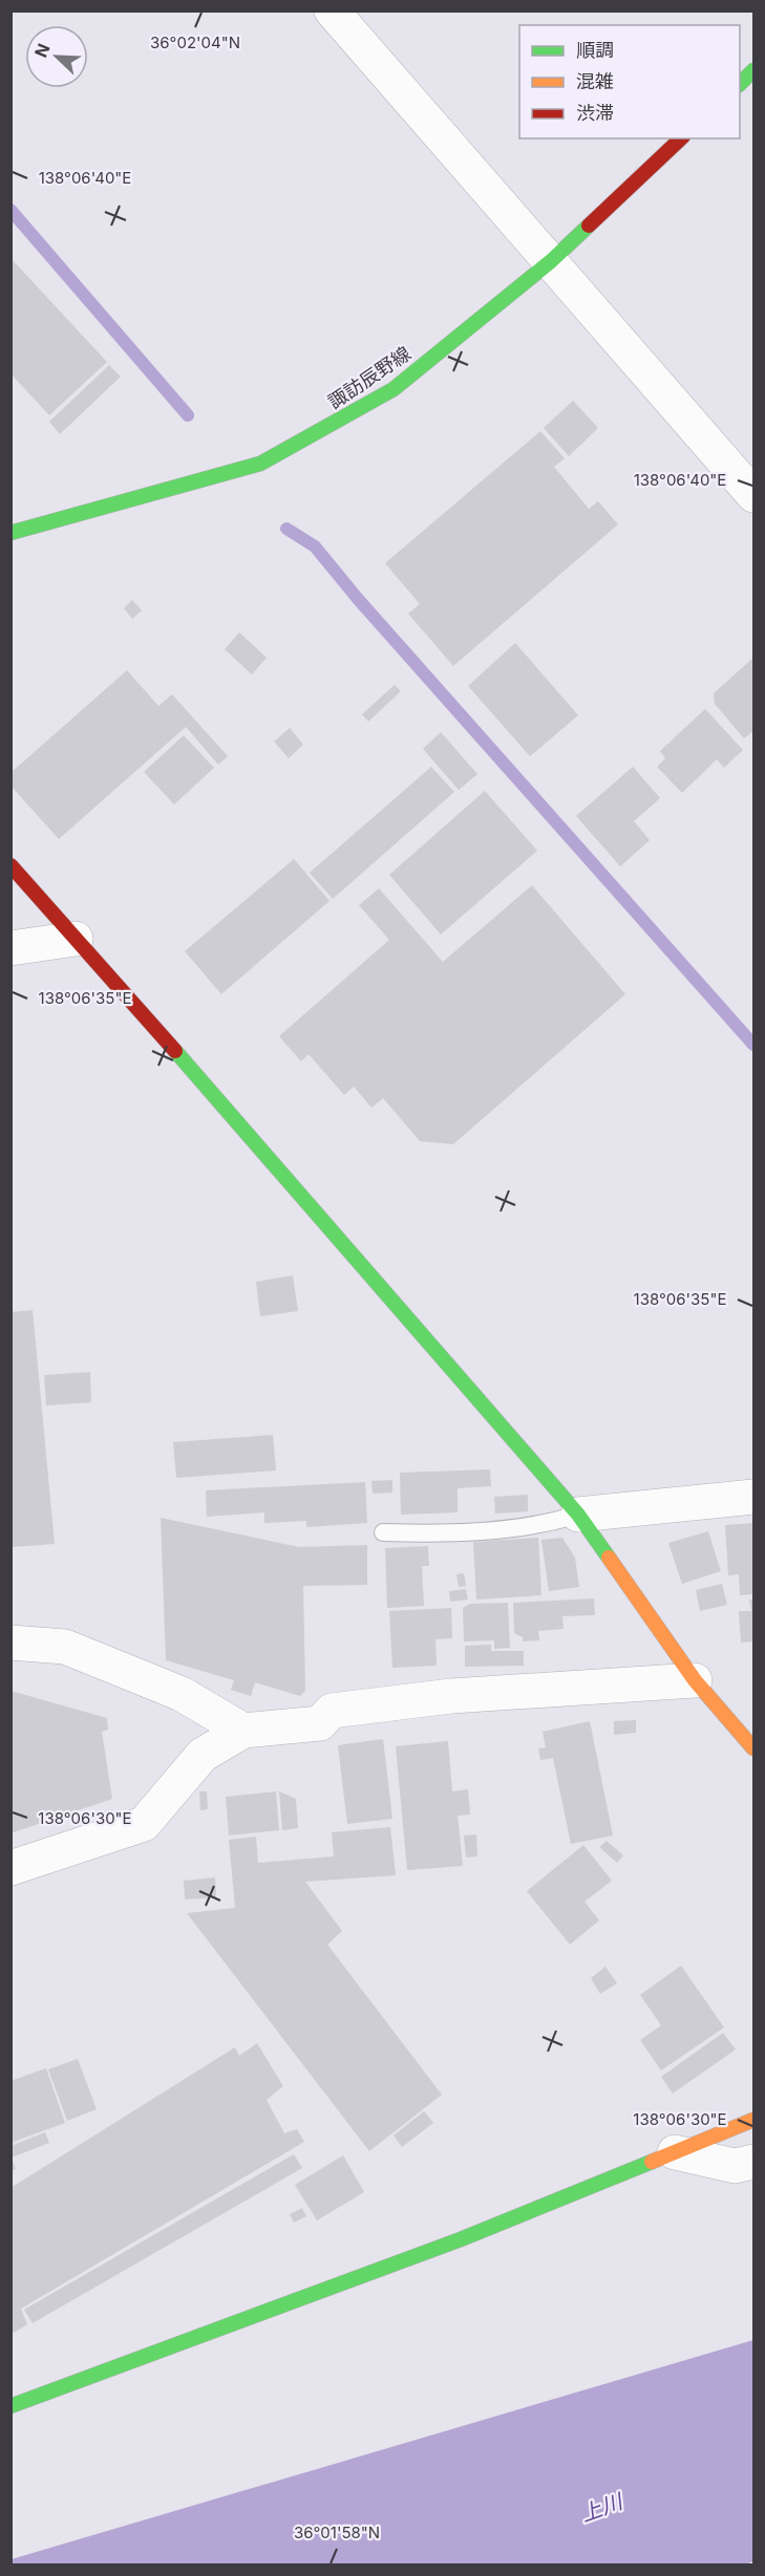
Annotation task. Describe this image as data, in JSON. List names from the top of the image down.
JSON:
{
  "streets": {
    "street": ["諏訪辰野線"]
  },
  "water": ["上川"],
  "legend": ["順調", "混雑", "渋滞"],
  "north": "top left",
  "coordinates": [
    "36°02'04\"N",
    "138°06'40\"E",
    "138°06'35\"E",
    "138°06'30\"E",
    "36°01'58\"N"
  ]
}
